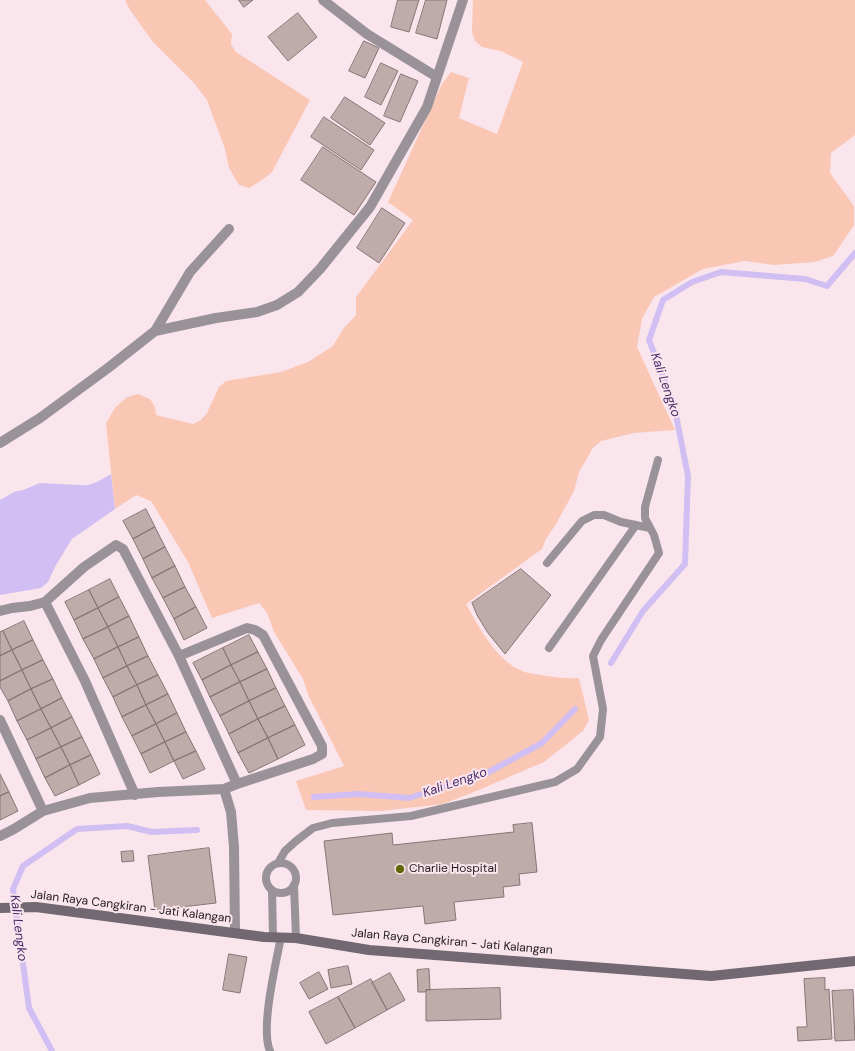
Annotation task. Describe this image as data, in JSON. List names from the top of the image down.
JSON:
{
  "streets": {
    "street": ["Jalan Raya Cangkiran - Jati Kalangan"]
  },
  "water": ["Kali Lengko"],
  "places": ["Charlie Hospital"]
}
